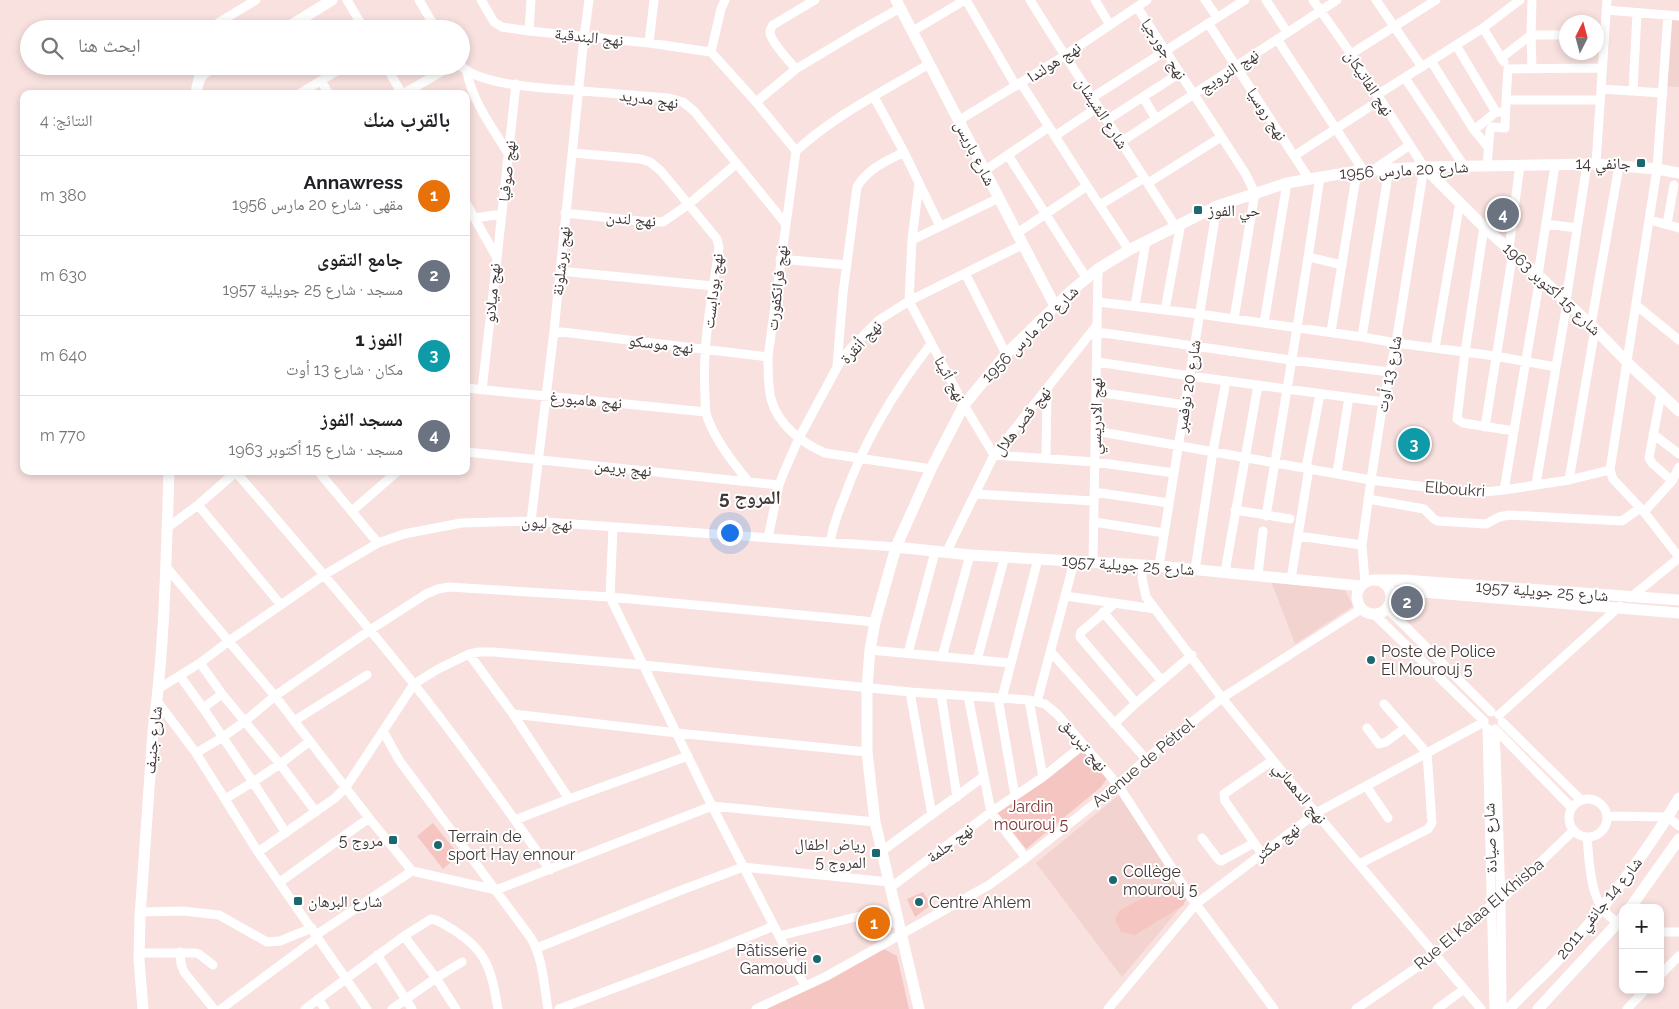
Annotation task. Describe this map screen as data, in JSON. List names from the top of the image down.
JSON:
{
  "streets": {
    "street": [
      "نهج البندقية",
      "نهج جورجيا",
      "نهج هولندا",
      "نهج النرويج",
      "نهج الفاتيكان",
      "نهج مدريد",
      "شارع الشيشان",
      "نهج روسيا",
      "شارع باريس",
      "شارع 20 مارس 1956",
      "نهج صوفيا",
      "نهج لندن",
      "نهج برشلونة",
      "نهج فرانكفورت",
      "شارع 15 أكتوبر 1963",
      "نهج بودابست",
      "نهج ميلانو",
      "نهج أنقرة",
      "نهج موسكو",
      "شارع 13 أوت",
      "نهج أثينا",
      "شارع 20 نوفمبر",
      "نهج هامبورغ",
      "نهج الادريسي",
      "نهج قصر هلال",
      "نهج بريمن",
      "Elboukri",
      "نهج ليون",
      "شارع 25 جويلية 1957",
      "شارع جنيف",
      "نهج تبرسق",
      "Avenue de Pétrel",
      "نهج الدهماني",
      "شارع صيادة",
      "نهج مكثر",
      "نهج جلمة",
      "شارع 14 جانفي 2011",
      "Rue El Kalaa El Khisba"
    ]
  },
  "crossings": [
    ["نهج البندقية", "نهج برشلونة"],
    ["نهج جورجيا", "نهج هولندا"],
    ["نهج جورجيا", "نهج النرويج"],
    ["نهج جورجيا", "شارع 20 مارس 1956"],
    ["نهج هولندا", "شارع الشيشان"],
    ["نهج هولندا", "شارع باريس"],
    ["نهج النرويج", "نهج الفاتيكان"],
    ["نهج النرويج", "شارع الشيشان"],
    ["نهج النرويج", "نهج روسيا"],
    ["نهج الفاتيكان", "شارع 20 مارس 1956"],
    ["نهج الفاتيكان", "شارع 15 أكتوبر 1963"],
    ["نهج الفاتيكان", "شارع 13 أوت"],
    ["نهج مدريد", "نهج صوفيا"],
    ["نهج مدريد", "نهج لندن"],
    ["نهج مدريد", "نهج برشلونة"],
    ["نهج مدريد", "نهج فرانكفورت"],
    ["شارع الشيشان", "شارع 20 مارس 1956"],
    ["نهج روسيا", "شارع 20 مارس 1956"],
    ["شارع باريس", "شارع 20 مارس 1956"],
    ["شارع باريس", "نهج أنقرة"],
    ["شارع 20 مارس 1956", "نهج فرانكفورت"],
    ["شارع 20 مارس 1956", "شارع 15 أكتوبر 1963"],
    ["شارع 20 مارس 1956", "شارع 13 أوت"],
    ["شارع 20 مارس 1956", "نهج أثينا"],
    ["شارع 20 مارس 1956", "شارع 20 نوفمبر"],
    ["شارع 20 مارس 1956", "نهج الادريسي"],
    ["شارع 20 مارس 1956", "نهج ليون"],
    ["شارع 20 مارس 1956", "شارع 25 جويلية 1957"],
    ["شارع 20 مارس 1956", "نهج تبرسق"],
    ["شارع 20 مارس 1956", "Avenue de Pétrel"],
    ["شارع 20 مارس 1956", "نهج جلمة"],
    ["نهج صوفيا", "نهج ميلانو"],
    ["نهج لندن", "نهج برشلونة"],
    ["نهج لندن", "نهج بودابست"],
    ["نهج برشلونة", "نهج بودابست"],
    ["نهج برشلونة", "نهج موسكو"],
    ["نهج برشلونة", "نهج هامبورغ"],
    ["نهج برشلونة", "نهج بريمن"],
    ["نهج برشلونة", "نهج ليون"],
    ["نهج فرانكفورت", "نهج أنقرة"],
    ["نهج فرانكفورت", "نهج موسكو"],
    ["شارع 15 أكتوبر 1963", "شارع 13 أوت"],
    ["نهج بودابست", "نهج موسكو"],
    ["نهج بودابست", "نهج هامبورغ"],
    ["نهج بودابست", "نهج بريمن"],
    ["نهج ميلانو", "نهج هامبورغ"],
    ["نهج أنقرة", "نهج أثينا"],
    ["نهج أنقرة", "نهج بريمن"],
    ["نهج أنقرة", "نهج ليون"],
    ["شارع 13 أوت", "Elboukri"],
    ["شارع 13 أوت", "شارع 25 جويلية 1957"],
    ["شارع 13 أوت", "Avenue de Pétrel"],
    ["نهج أثينا", "نهج قصر هلال"],
    ["شارع 20 نوفمبر", "Elboukri"],
    ["شارع 20 نوفمبر", "شارع 25 جويلية 1957"],
    ["نهج الادريسي", "نهج قصر هلال"],
    ["نهج الادريسي", "Elboukri"],
    ["نهج الادريسي", "شارع 25 جويلية 1957"],
    ["نهج قصر هلال", "شارع 25 جويلية 1957"],
    ["نهج ليون", "شارع 25 جويلية 1957"],
    ["نهج ليون", "شارع جنيف"],
    ["شارع 25 جويلية 1957", "Avenue de Pétrel"],
    ["شارع 25 جويلية 1957", "نهج الدهماني"],
    ["نهج تبرسق", "Avenue de Pétrel"],
    ["نهج تبرسق", "نهج مكثر"],
    ["نهج تبرسق", "نهج جلمة"],
    ["Avenue de Pétrel", "نهج الدهماني"],
    ["نهج الدهماني", "نهج مكثر"],
    ["نهج الدهماني", "Rue El Kalaa El Khisba"],
    ["شارع صيادة", "نهج مكثر"],
    ["شارع صيادة", "Rue El Kalaa El Khisba"]
  ],
  "districts": ["المروج 5"],
  "parks": ["Jardin mourouj 5"],
  "places": {
    "transit": [
      "14 جانفي",
      "حي الفوز",
      "مروج 5",
      "رياض اطفال المروج 5",
      "شارع البرهان"
    ],
    "other": [
      "Poste de Police El Mourouj 5",
      "Terrain de sport Hay ennour",
      "Collège mourouj 5",
      "Centre Ahlem",
      "Pâtisserie Gamoudi"
    ]
  },
  "north": "top",
  "page": {
    "search": "ابحث هنا",
    "heading": ["بالقرب منك", "النتائج: 4"],
    "list": [
      {
        "mark": "1",
        "name": "Annawress",
        "note": "مقهى · شارع 20 مارس 1956",
        "value": "380 m"
      },
      {
        "mark": "2",
        "name": "جامع التقوى",
        "note": "مسجد · شارع 25 جويلية 1957",
        "value": "630 m"
      },
      {
        "mark": "3",
        "name": "الفوز 1",
        "note": "مكان · شارع 13 أوت",
        "value": "640 m"
      },
      {
        "mark": "4",
        "name": "مسجد الفوز",
        "note": "مسجد · شارع 15 أكتوبر 1963",
        "value": "770 m"
      }
    ],
    "pins": [
      "4",
      "3",
      "2",
      "1"
    ],
    "map_buttons": ["+", "−"]
  }
}
